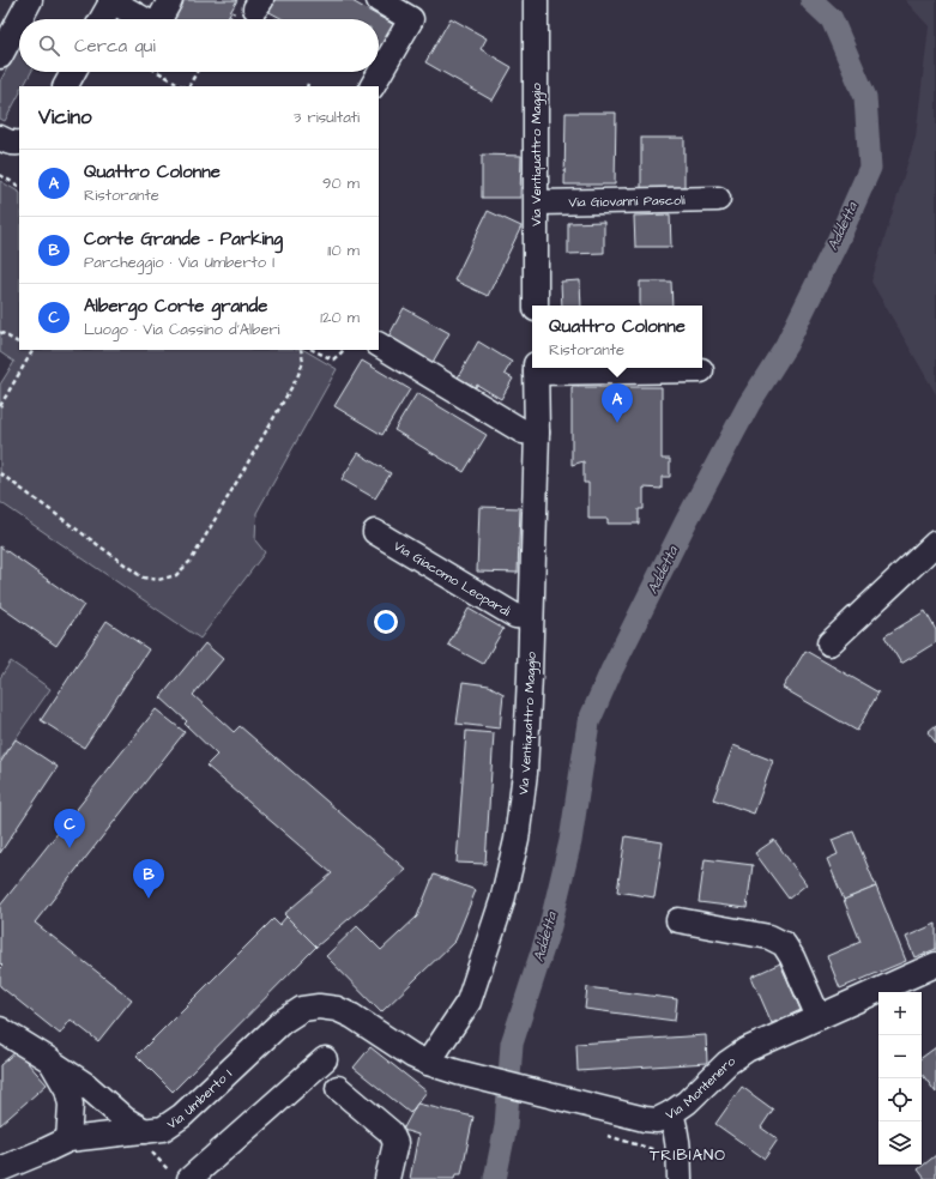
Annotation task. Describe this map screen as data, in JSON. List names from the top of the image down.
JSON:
{
  "streets": {
    "street": [
      "Via Ventiquattro Maggio",
      "Via Giovanni Pascoli",
      "Via Giacomo Leopardi",
      "Via Montenero",
      "Via Umberto I"
    ]
  },
  "crossings": [
    ["Via Ventiquattro Maggio", "Via Giovanni Pascoli"],
    ["Via Ventiquattro Maggio", "Via Giacomo Leopardi"],
    ["Via Ventiquattro Maggio", "Via Montenero"],
    ["Via Ventiquattro Maggio", "Via Umberto I"],
    ["Via Montenero", "Via Umberto I"]
  ],
  "districts": ["TRIBIANO"],
  "water": ["Addetta"],
  "page": {
    "search": "Cerca qui",
    "heading": ["Vicino", "3 risultati"],
    "list": [
      {
        "mark": "A",
        "name": "Quattro Colonne",
        "note": "Ristorante",
        "value": "90 m"
      },
      {
        "mark": "B",
        "name": "Corte Grande - Parking",
        "note": "Parcheggio · Via Umberto I",
        "value": "110 m"
      },
      {
        "mark": "C",
        "name": "Albergo Corte grande",
        "note": "Luogo · Via Cassino d'Alberi",
        "value": "120 m"
      }
    ],
    "popup": ["Quattro Colonne", "Ristorante"],
    "pins": ["A", "C", "B"],
    "map_buttons": ["+", "−"]
  }
}
